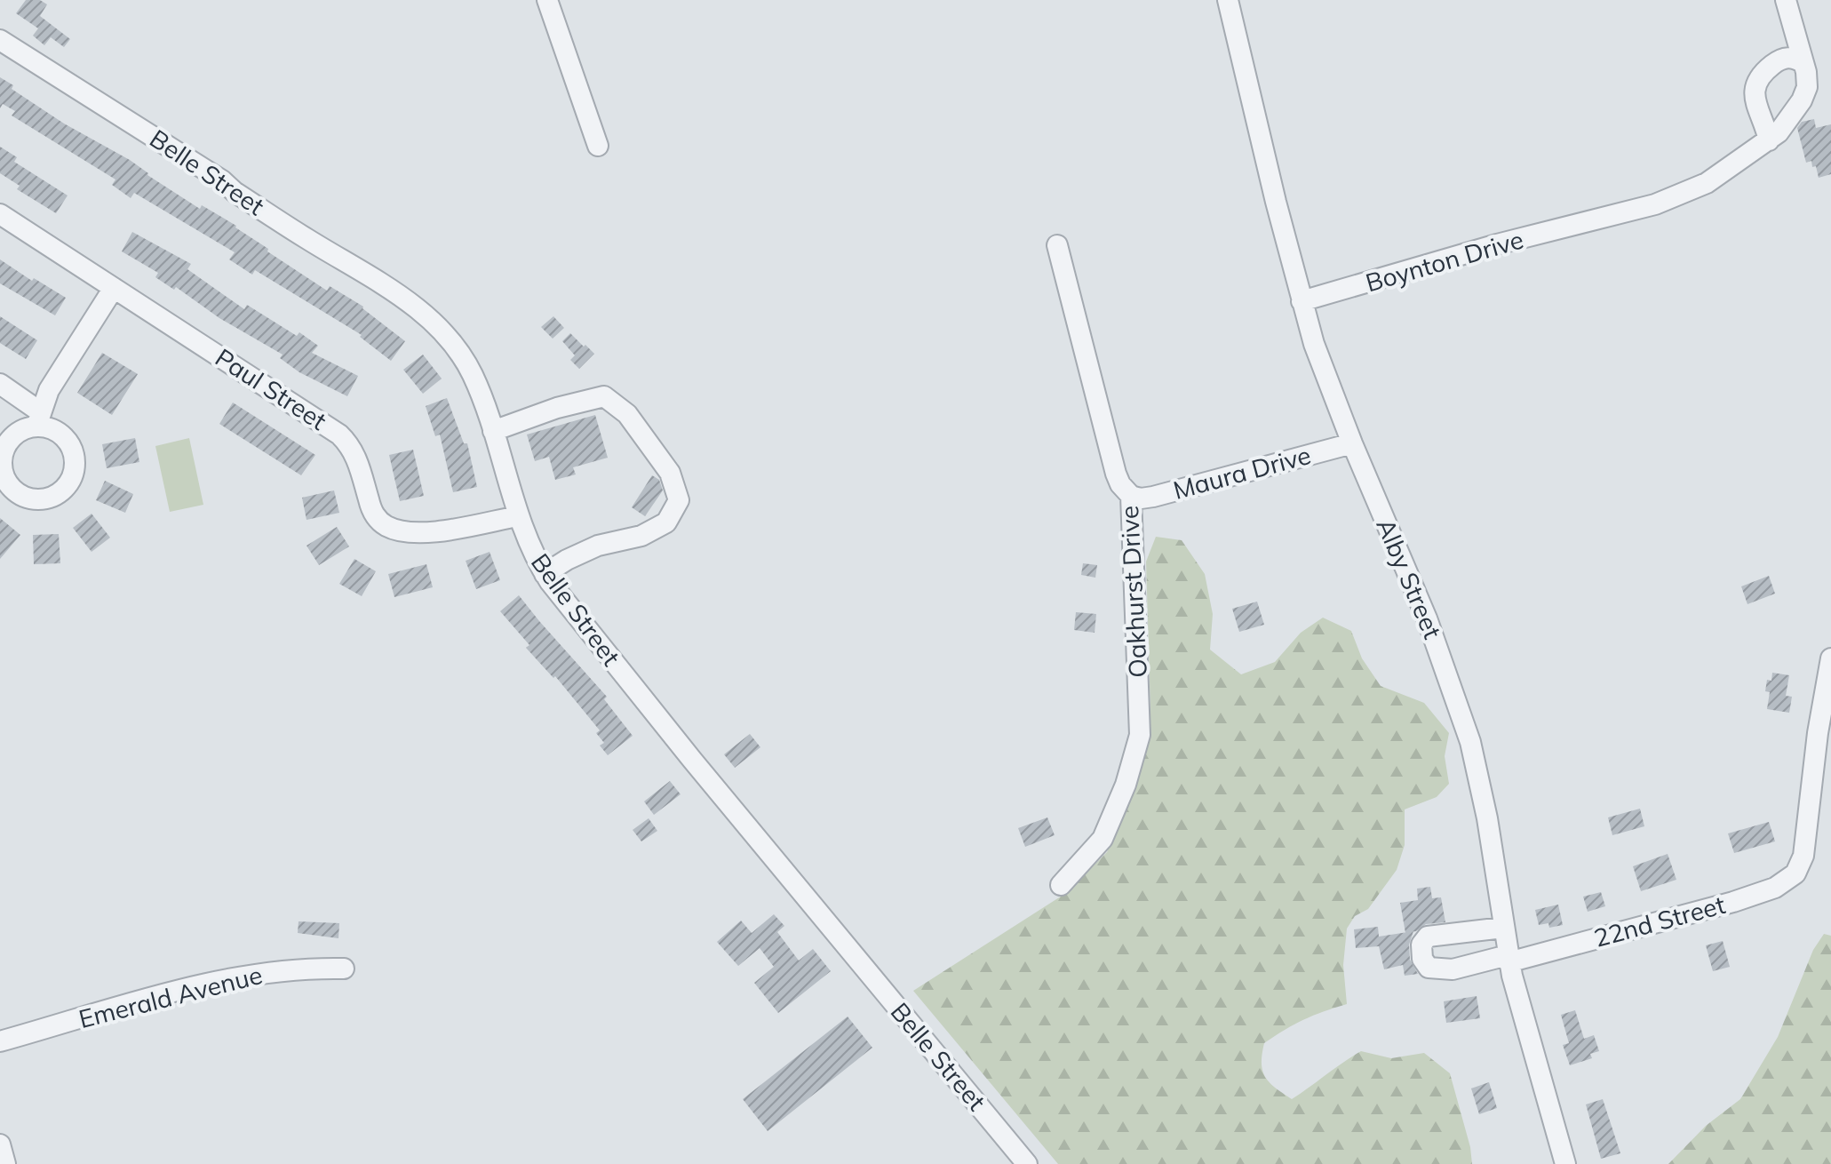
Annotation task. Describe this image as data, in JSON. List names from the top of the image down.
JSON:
{
  "streets": {
    "street": [
      "Belle Street",
      "Boynton Drive",
      "Paul Street",
      "Maura Drive",
      "Alby Street",
      "Oakhurst Drive",
      "22nd Street",
      "Emerald Avenue"
    ]
  },
  "crossings": [
    ["Belle Street", "Paul Street"],
    ["Boynton Drive", "Alby Street"],
    ["Maura Drive", "Alby Street"],
    ["Maura Drive", "Oakhurst Drive"],
    ["Alby Street", "22nd Street"]
  ]
}
